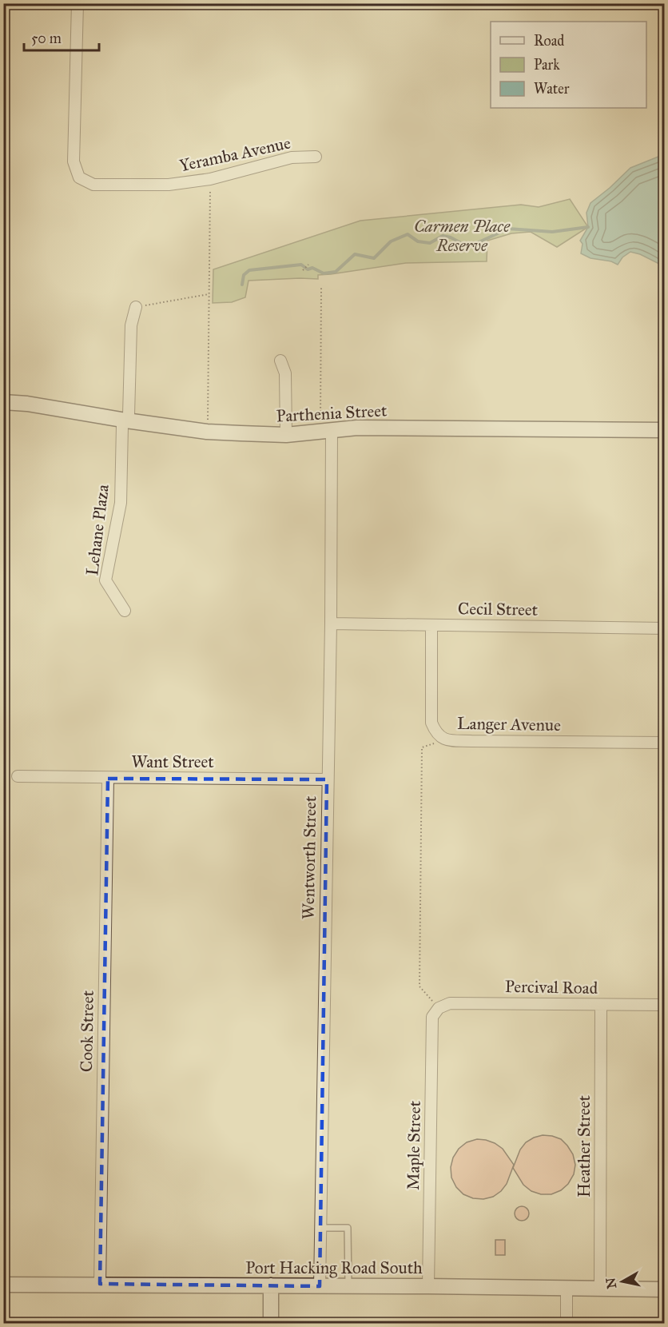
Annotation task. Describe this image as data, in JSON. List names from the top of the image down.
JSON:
{
  "streets": {
    "street": [
      "Yeramba Avenue",
      "Parthenia Street",
      "Lehane Plaza",
      "Cecil Street",
      "Langer Avenue",
      "Want Street",
      "Wentworth Street",
      "Percival Road",
      "Cook Street",
      "Maple Street",
      "Heather Street",
      "Port Hacking Road South"
    ]
  },
  "crossings": [
    ["Parthenia Street", "Lehane Plaza"],
    ["Parthenia Street", "Wentworth Street"],
    ["Cecil Street", "Langer Avenue"],
    ["Cecil Street", "Wentworth Street"],
    ["Want Street", "Wentworth Street"],
    ["Want Street", "Cook Street"],
    ["Wentworth Street", "Port Hacking Road South"],
    ["Percival Road", "Maple Street"],
    ["Percival Road", "Heather Street"],
    ["Cook Street", "Port Hacking Road South"],
    ["Maple Street", "Port Hacking Road South"],
    ["Heather Street", "Port Hacking Road South"]
  ],
  "parks": ["Carmen Place Reserve"],
  "legend": ["Road", "Park", "Water"],
  "scale_bar": "50 m",
  "north": "left"
}
